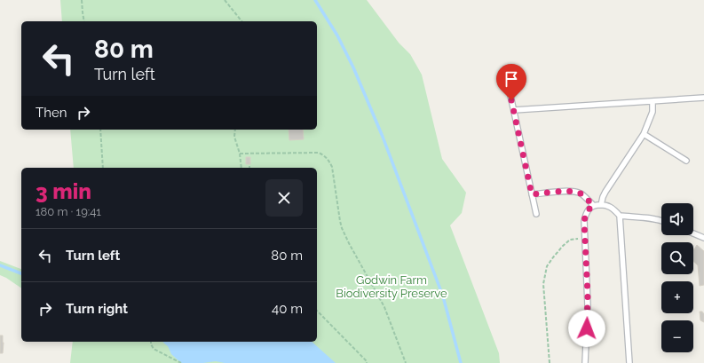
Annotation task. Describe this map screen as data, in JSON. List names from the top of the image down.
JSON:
{
  "parks": ["Godwin Farm Biodiversity Preserve"],
  "page": {
    "turn": ["80 m", "Turn left"],
    "then": "Then",
    "heading": ["3 min", "180 m · 19:41"],
    "map_buttons": ["+", "−"],
    "list": [
      {
        "name": "Turn left",
        "value": "80 m"
      },
      {
        "name": "Turn right",
        "value": "40 m"
      }
    ]
  }
}
